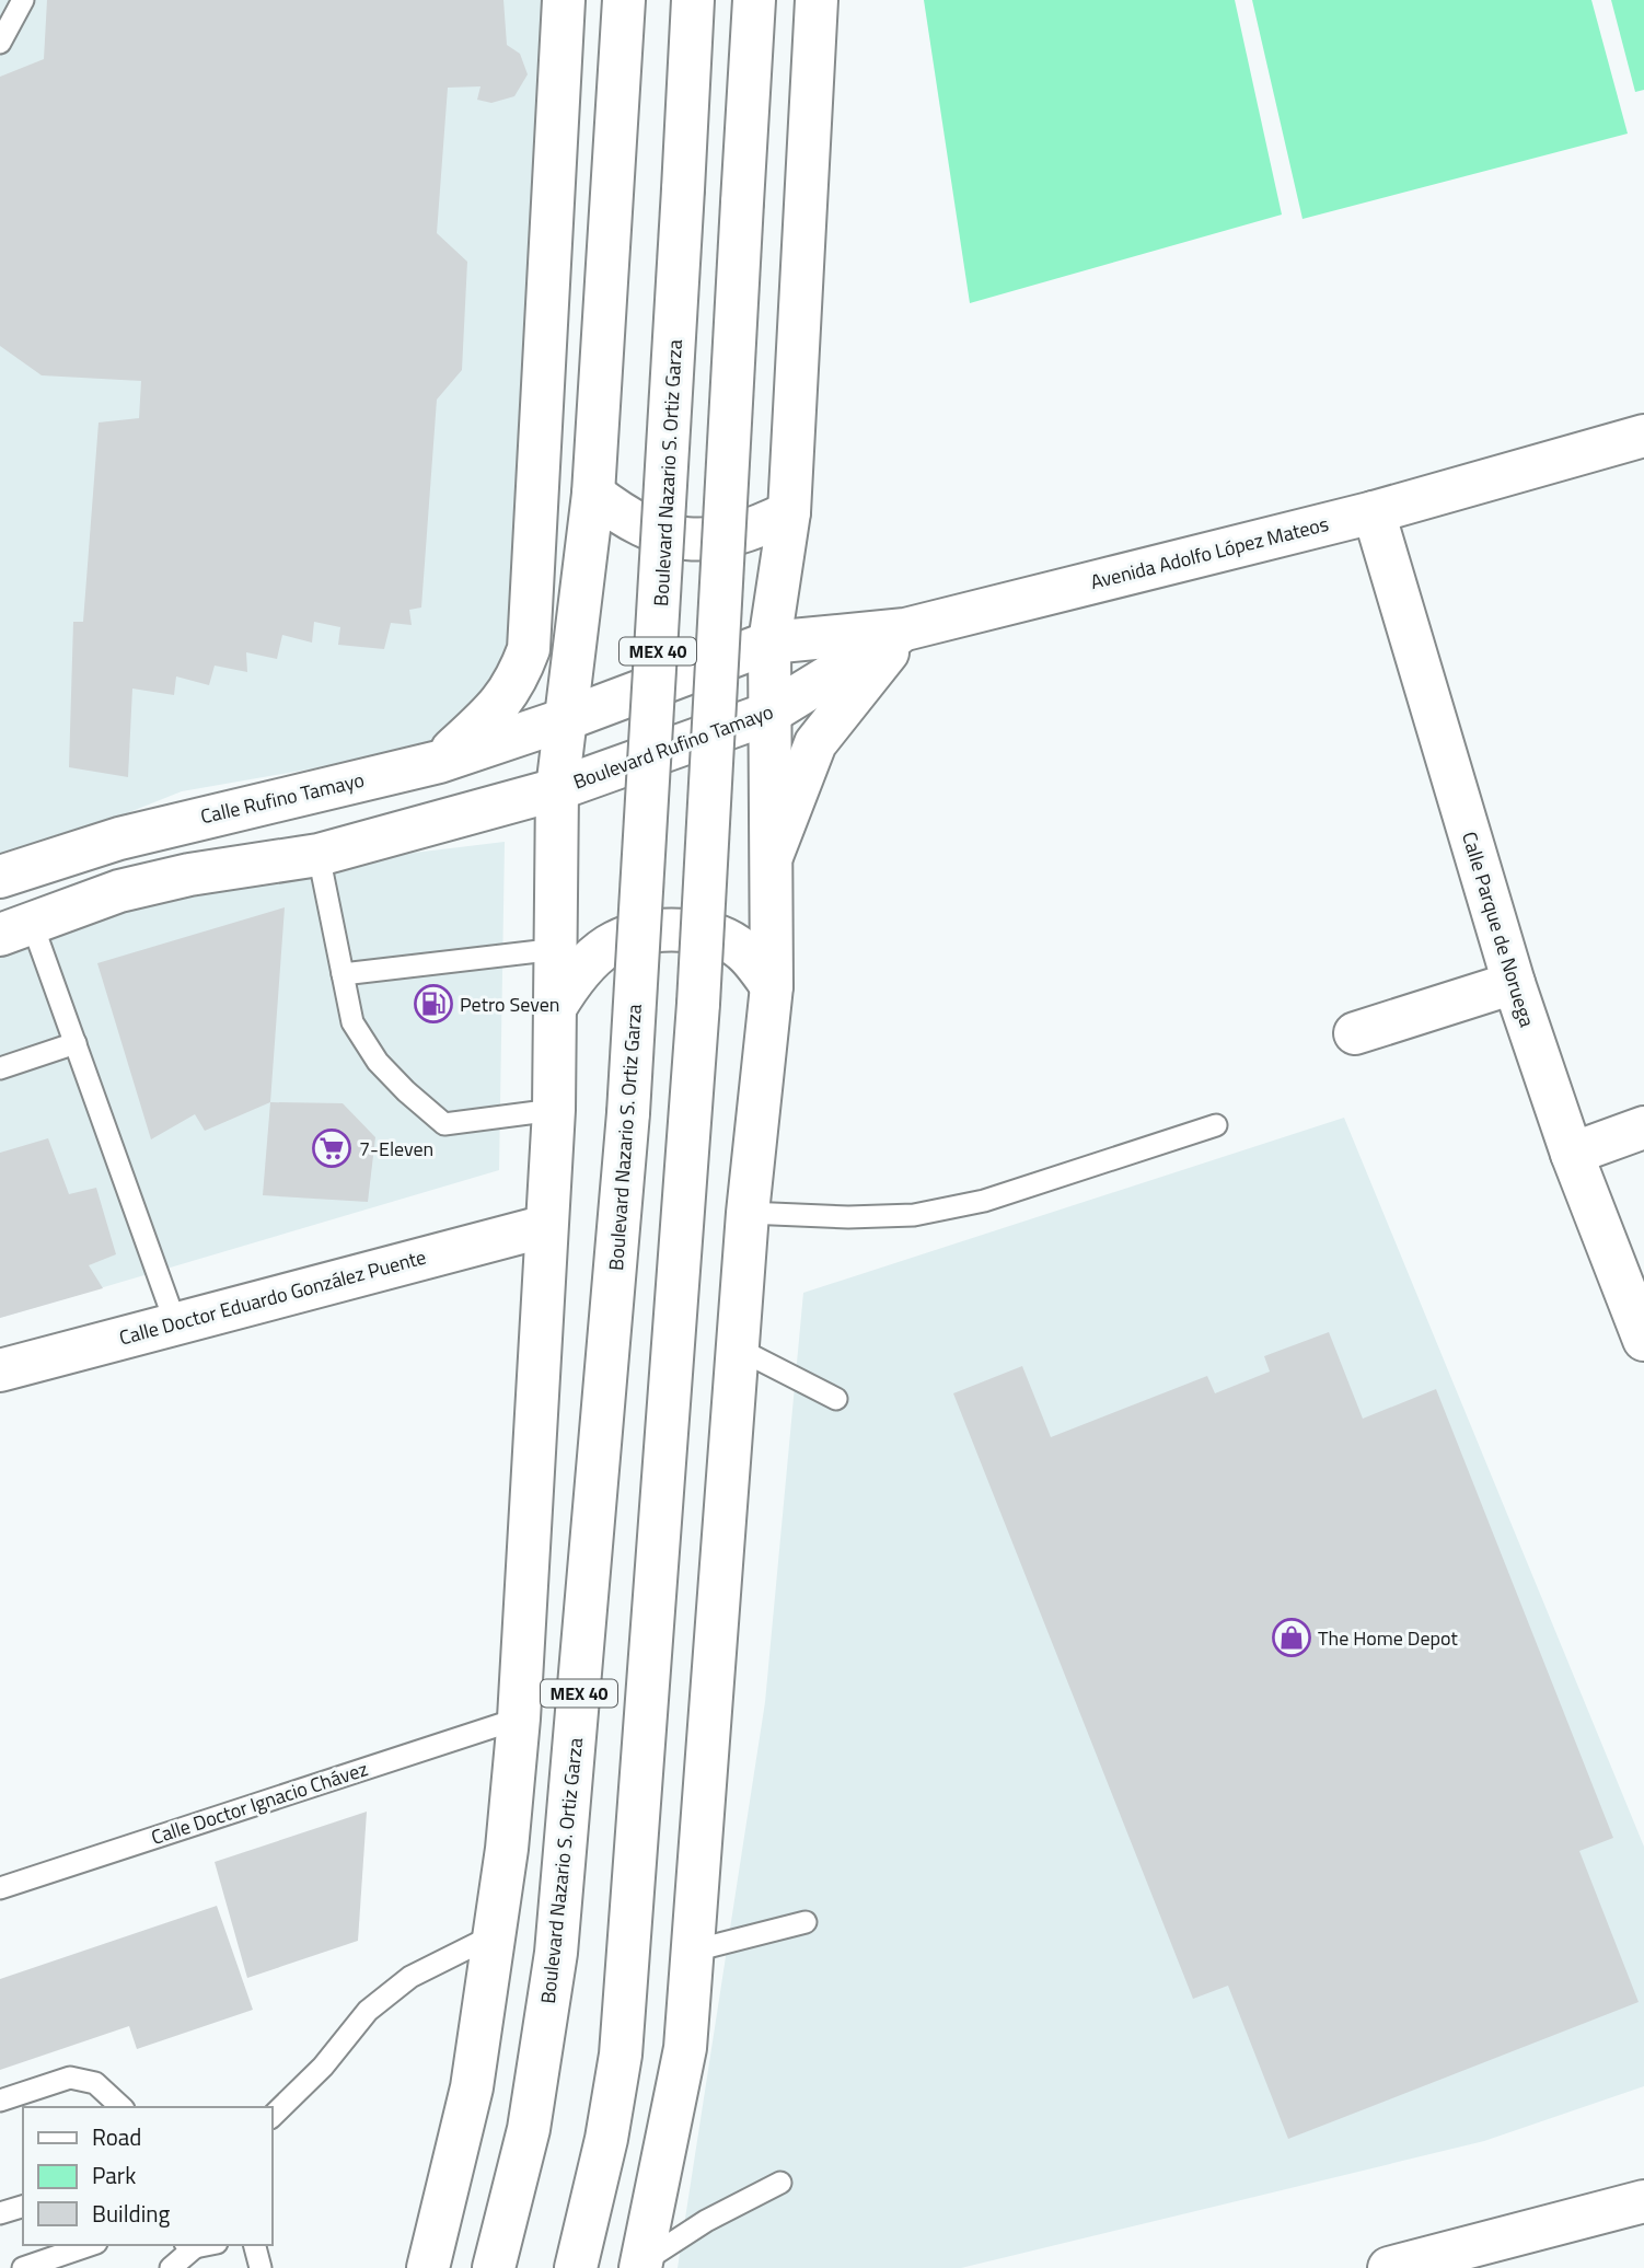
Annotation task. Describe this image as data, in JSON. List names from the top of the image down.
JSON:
{
  "streets": {
    "main road": [
      "Boulevard Nazario S. Ortiz Garza",
      "Avenida Adolfo López Mateos",
      "MEX 40",
      "Boulevard Rufino Tamayo",
      "Calle Rufino Tamayo",
      "Calle Parque de Noruega",
      "Calle Doctor Eduardo González Puente"
    ],
    "lane": ["Calle Doctor Ignacio Chávez"]
  },
  "crossings": [
    ["Avenida Adolfo López Mateos", "Boulevard Rufino Tamayo"],
    ["Avenida Adolfo López Mateos", "Calle Parque de Noruega"]
  ],
  "places": {
    "fuel station": ["Petro Seven"],
    "supermarket": ["7-Eleven"],
    "shop": ["The Home Depot"]
  },
  "legend": ["Road", "Park", "Building"]
}
